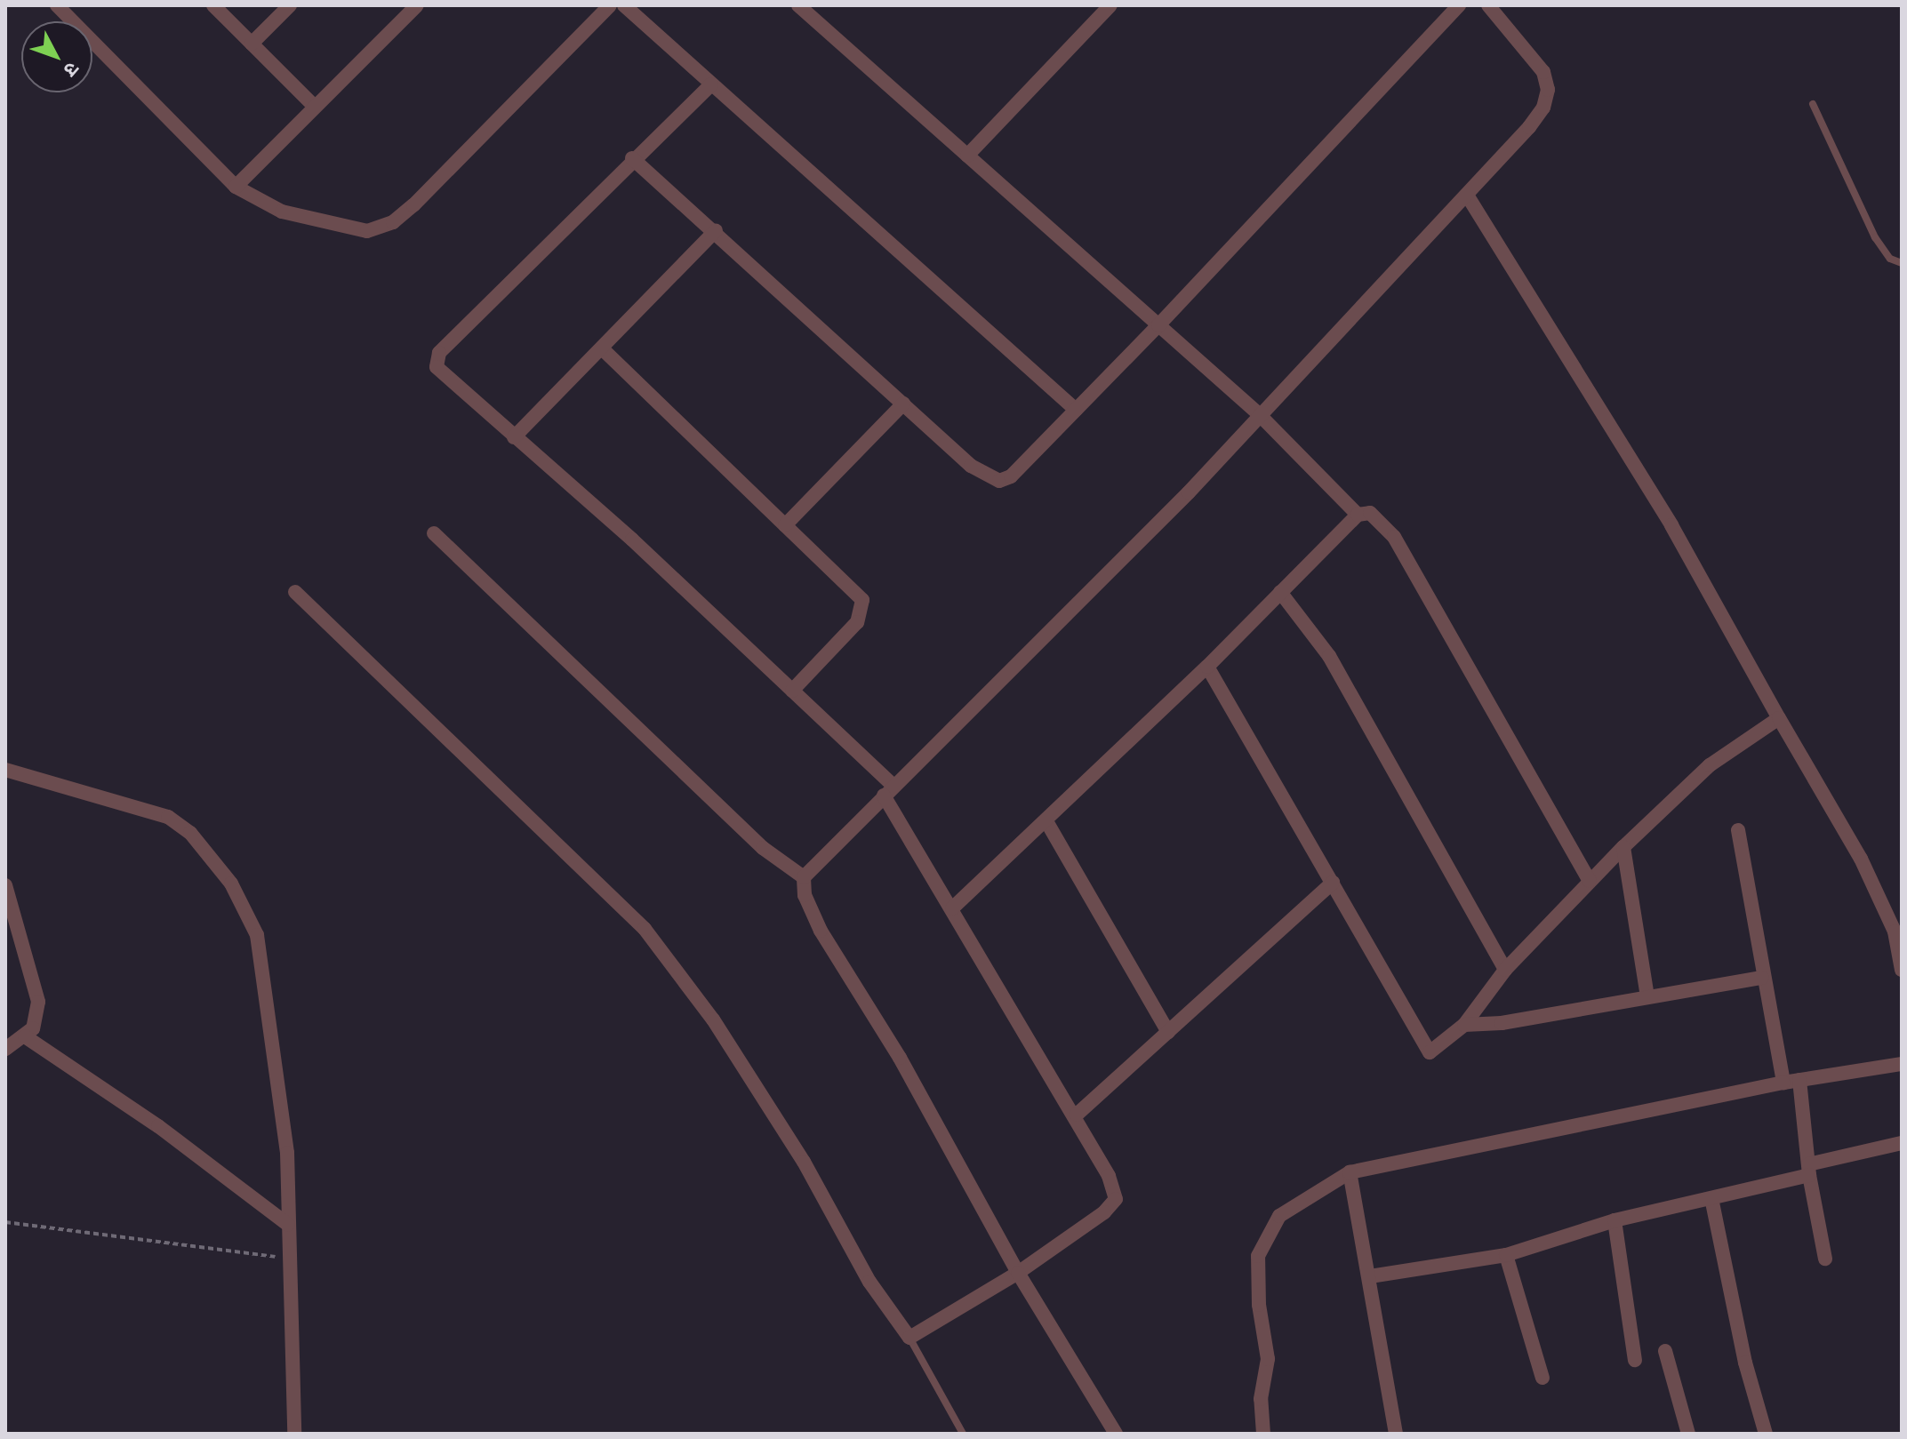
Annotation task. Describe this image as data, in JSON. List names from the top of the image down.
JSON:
{
  "north": "bottom right"
}
